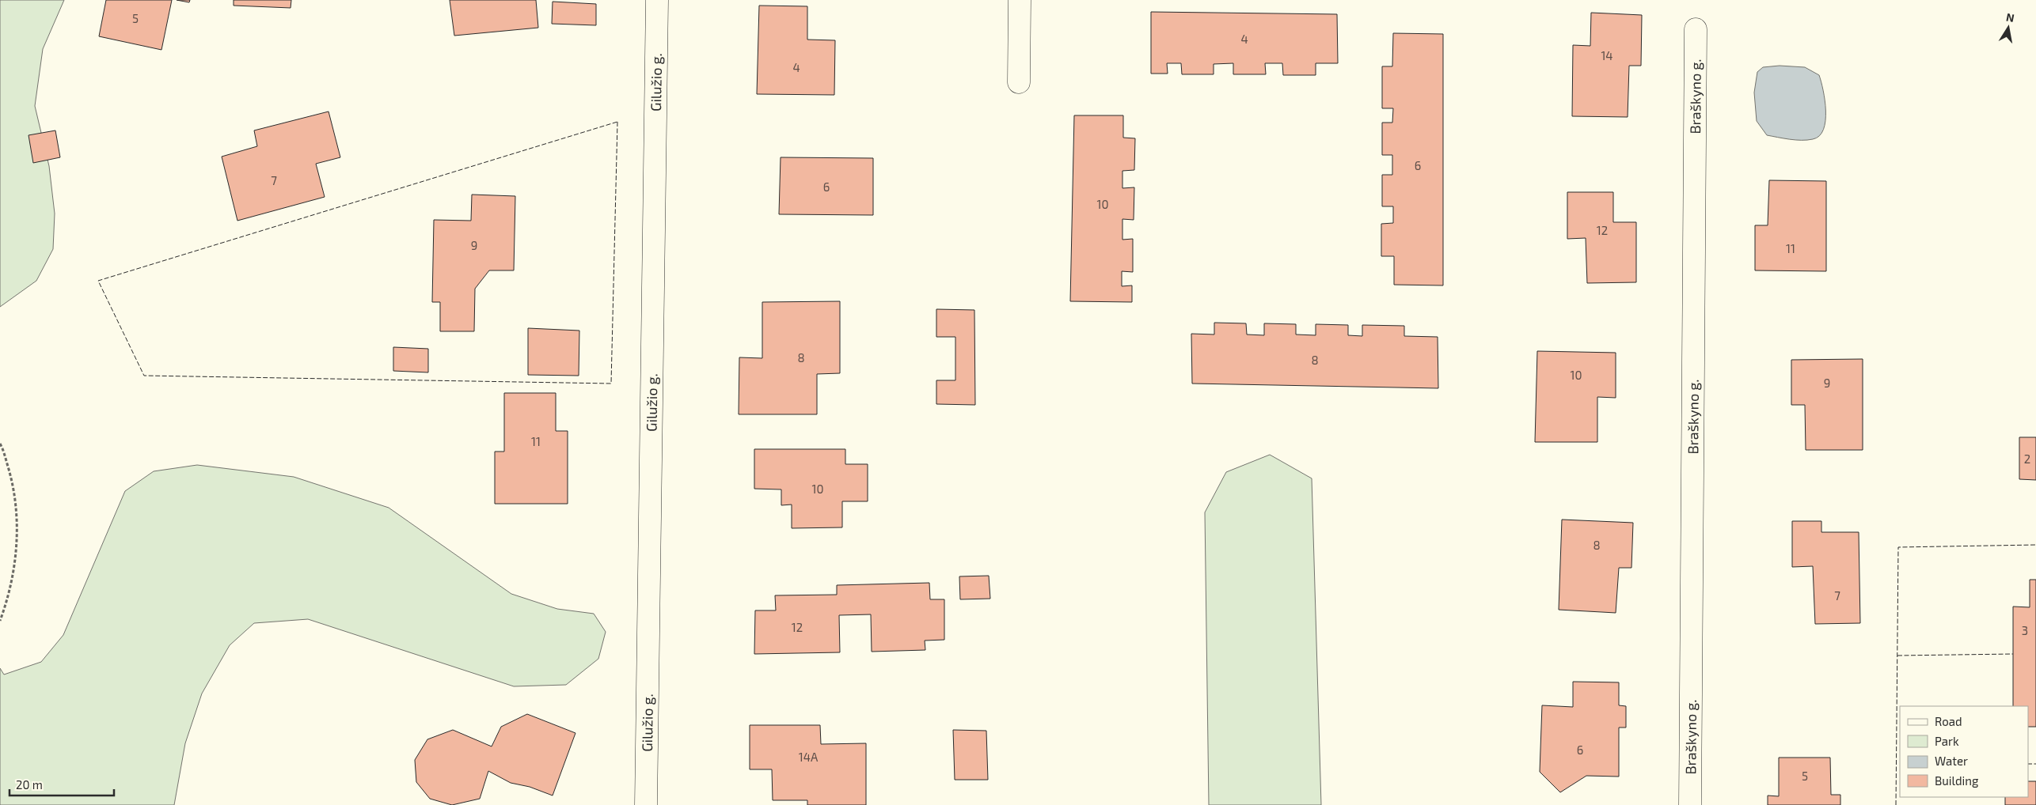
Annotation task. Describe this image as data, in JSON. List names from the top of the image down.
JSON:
{
  "streets": {
    "street": ["Gilužio g.", "Braškyno g."]
  },
  "house_numbers": [
    "5",
    "4",
    "14",
    "4",
    "6",
    "7",
    "6",
    "10",
    "12",
    "9",
    "11",
    "8",
    "8",
    "10",
    "9",
    "11",
    "2",
    "10",
    "8",
    "7",
    "12",
    "3",
    "6",
    "14A",
    "5"
  ],
  "legend": [
    "Road",
    "Park",
    "Water",
    "Building"
  ],
  "scale_bar": "20 m",
  "north": "top"
}
